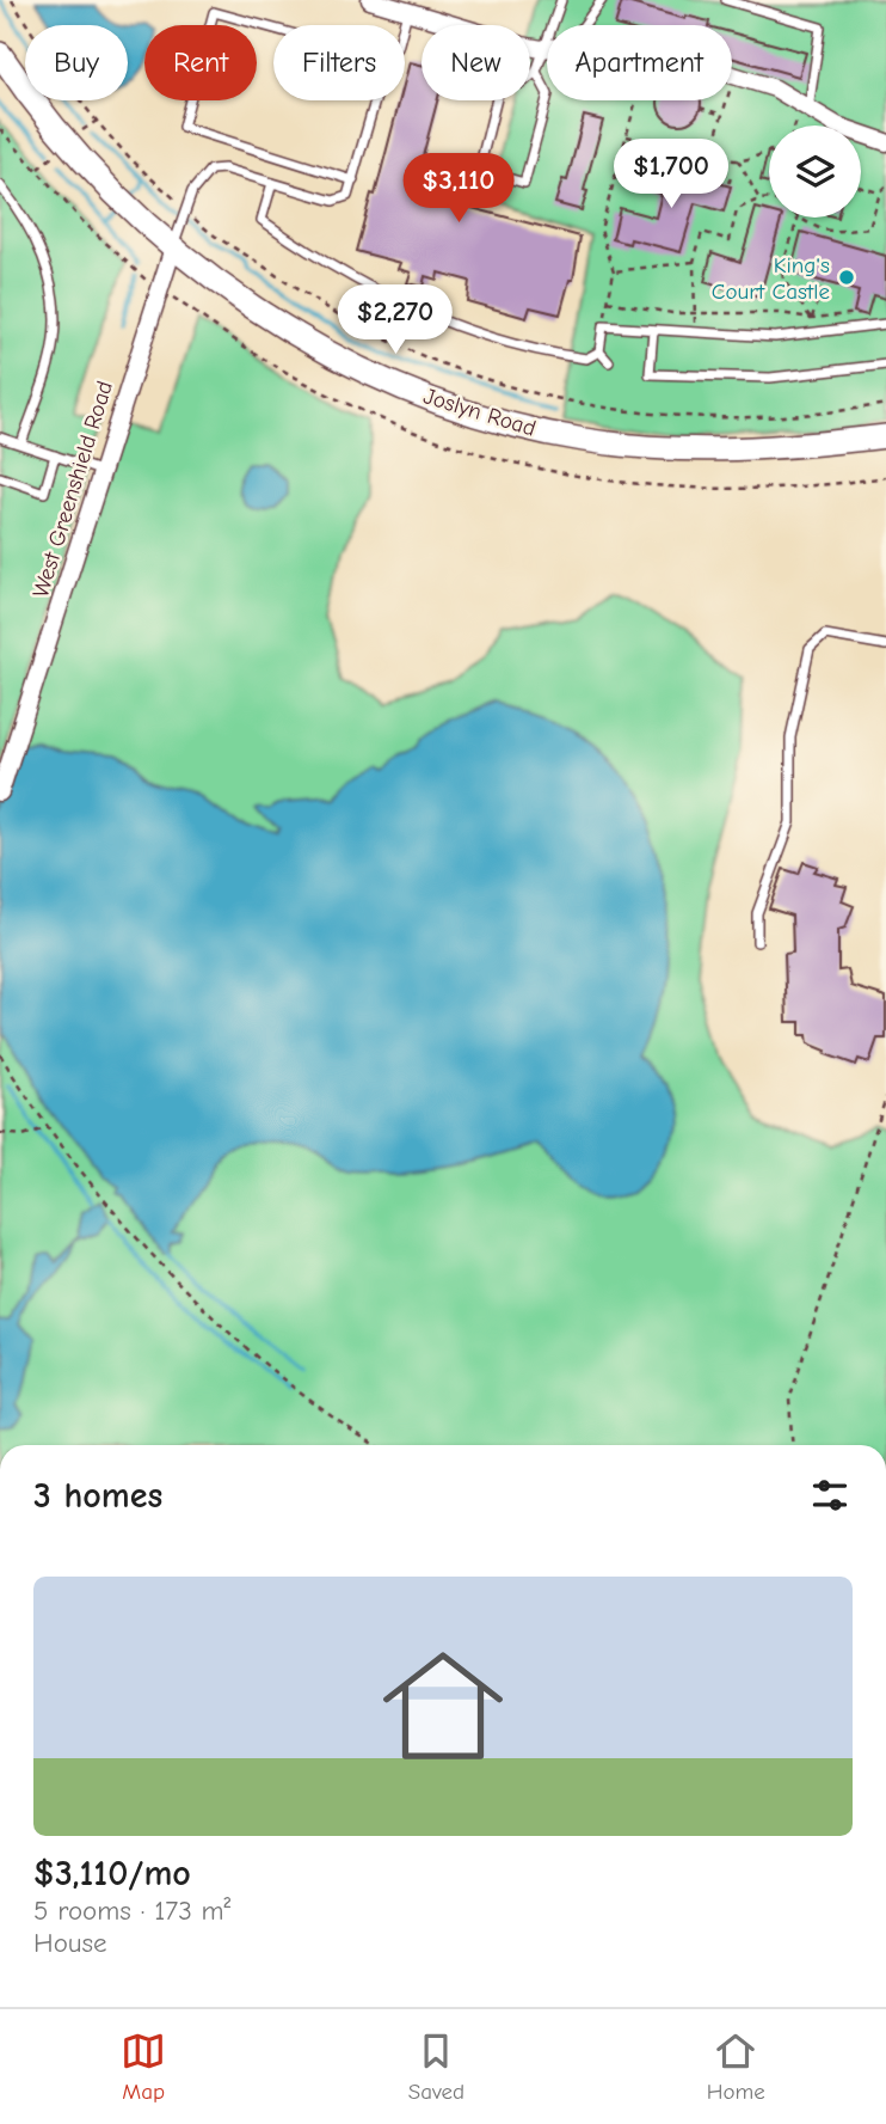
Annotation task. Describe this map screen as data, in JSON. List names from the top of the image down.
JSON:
{
  "streets": {
    "street": ["Joslyn Road", "West Greenshield Road"]
  },
  "crossings": [
    ["Joslyn Road", "West Greenshield Road"]
  ],
  "places": ["King's Court Castle"],
  "page": {
    "chip": [
      "Buy",
      "Rent",
      "Filters",
      "New",
      "Apartment"
    ],
    "price": ["$1,700", "$3,110", "$2,270"],
    "heading": "3 homes",
    "list": [
      {
        "name": "$3,110/mo",
        "note": "5 rooms · 173 m² · House"
      }
    ],
    "tabs": ["Map", "Saved", "Home"]
  }
}
